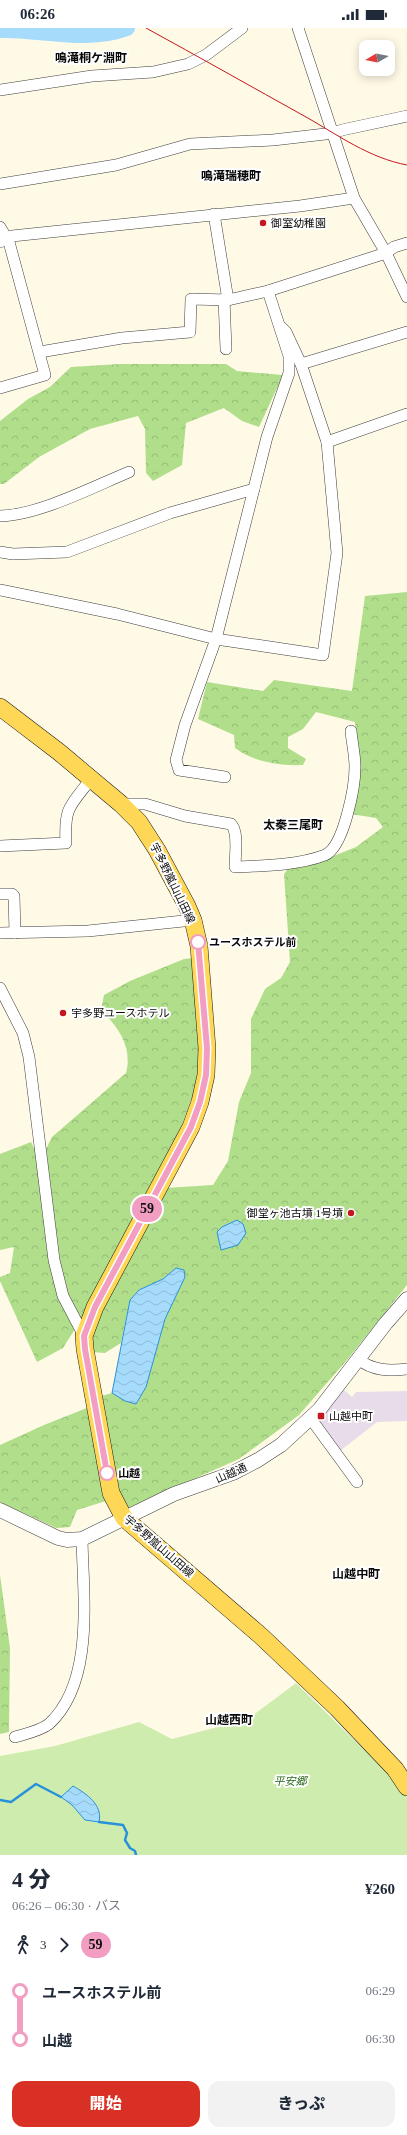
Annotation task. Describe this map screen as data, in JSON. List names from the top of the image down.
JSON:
{
  "streets": {
    "main road": ["宇多野嵐山山田線"],
    "street": ["山越通"]
  },
  "crossings": [
    ["宇多野嵐山山田線", "山越通"]
  ],
  "districts": [
    "鳴滝桐ケ淵町",
    "鳴滝瑞穂町",
    "太秦三尾町",
    "山越中町",
    "山越西町"
  ],
  "parks": ["平安郷"],
  "places": {
    "other": [
      "御室幼稚園",
      "ユースホステル前",
      "宇多野ユースホテル",
      "御堂ヶ池古墳 1号墳",
      "山越"
    ],
    "transit": ["山越中町"]
  },
  "lines": ["bus line 59"],
  "north": "left",
  "page": {
    "status": "06:26",
    "on_map": "59",
    "heading": ["4 分", "06:26 – 06:30 · バス", "¥260"],
    "legs": ["3", "59"],
    "list": [
      {
        "name": "ユースホステル前",
        "value": "06:29"
      },
      {
        "name": "山越",
        "value": "06:30"
      }
    ],
    "buttons": ["開始", "きっぷ"]
  }
}
